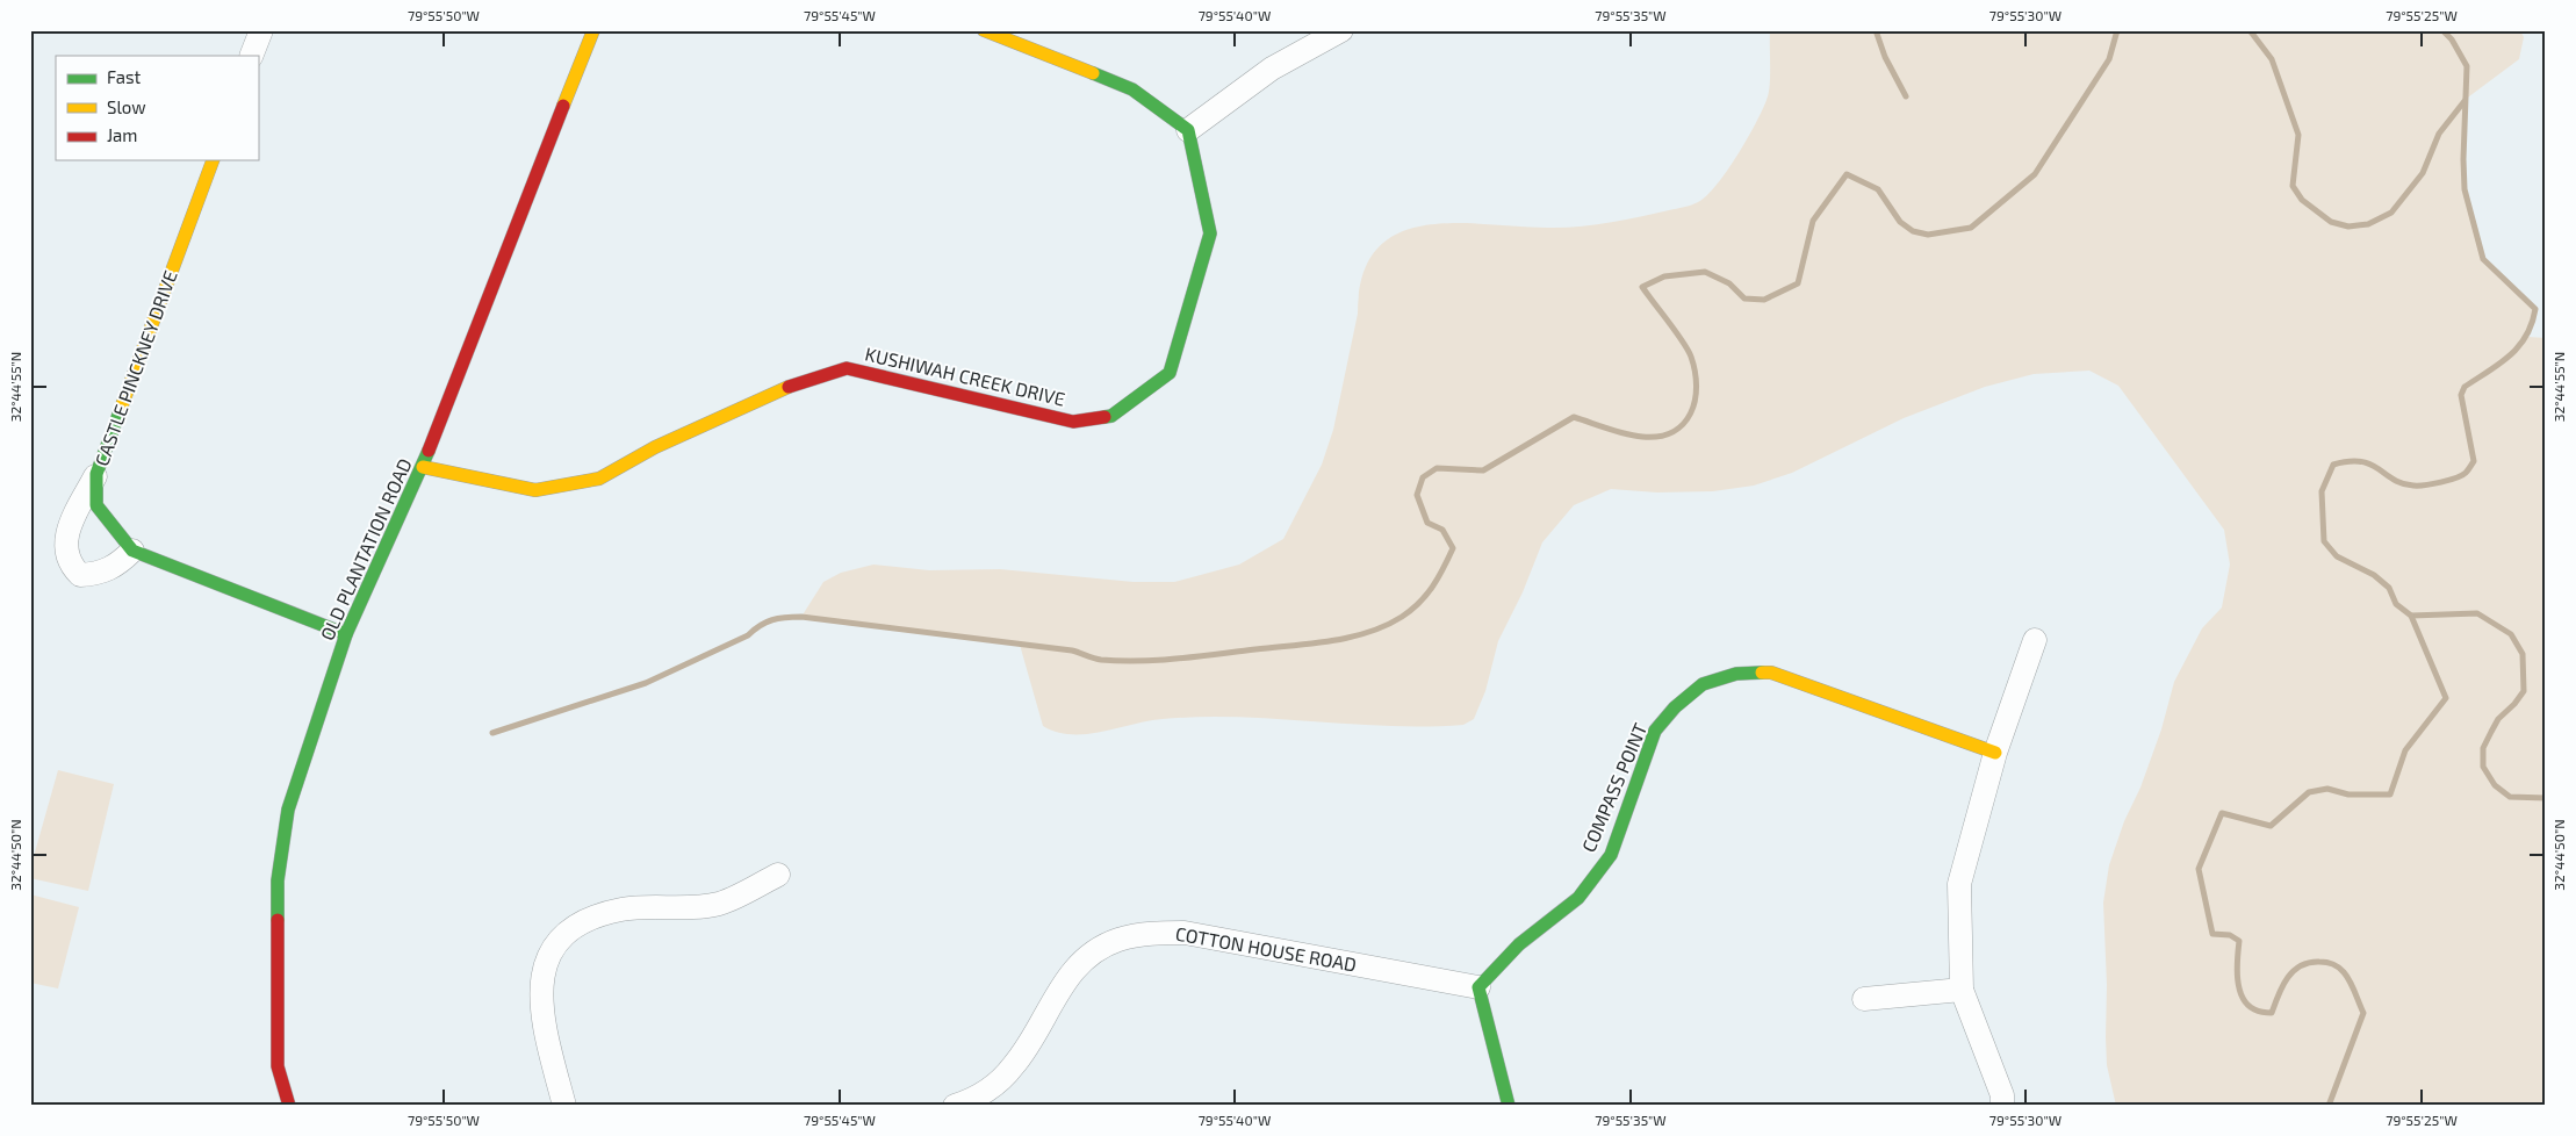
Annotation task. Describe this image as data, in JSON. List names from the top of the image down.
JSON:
{
  "streets": {
    "street": [
      "CASTLE PINCKNEY DRIVE",
      "KUSHIWAH CREEK DRIVE",
      "OLD PLANTATION ROAD",
      "COMPASS POINT",
      "COTTON HOUSE ROAD"
    ]
  },
  "crossings": [
    ["KUSHIWAH CREEK DRIVE", "OLD PLANTATION ROAD"],
    ["COMPASS POINT", "COTTON HOUSE ROAD"]
  ],
  "legend": ["Fast", "Slow", "Jam"],
  "coordinates": [
    "79°55'50\"W",
    "79°55'45\"W",
    "79°55'40\"W",
    "79°55'35\"W",
    "79°55'30\"W",
    "79°55'25\"W",
    "32°44'55\"N",
    "32°44'50\"N"
  ]
}
